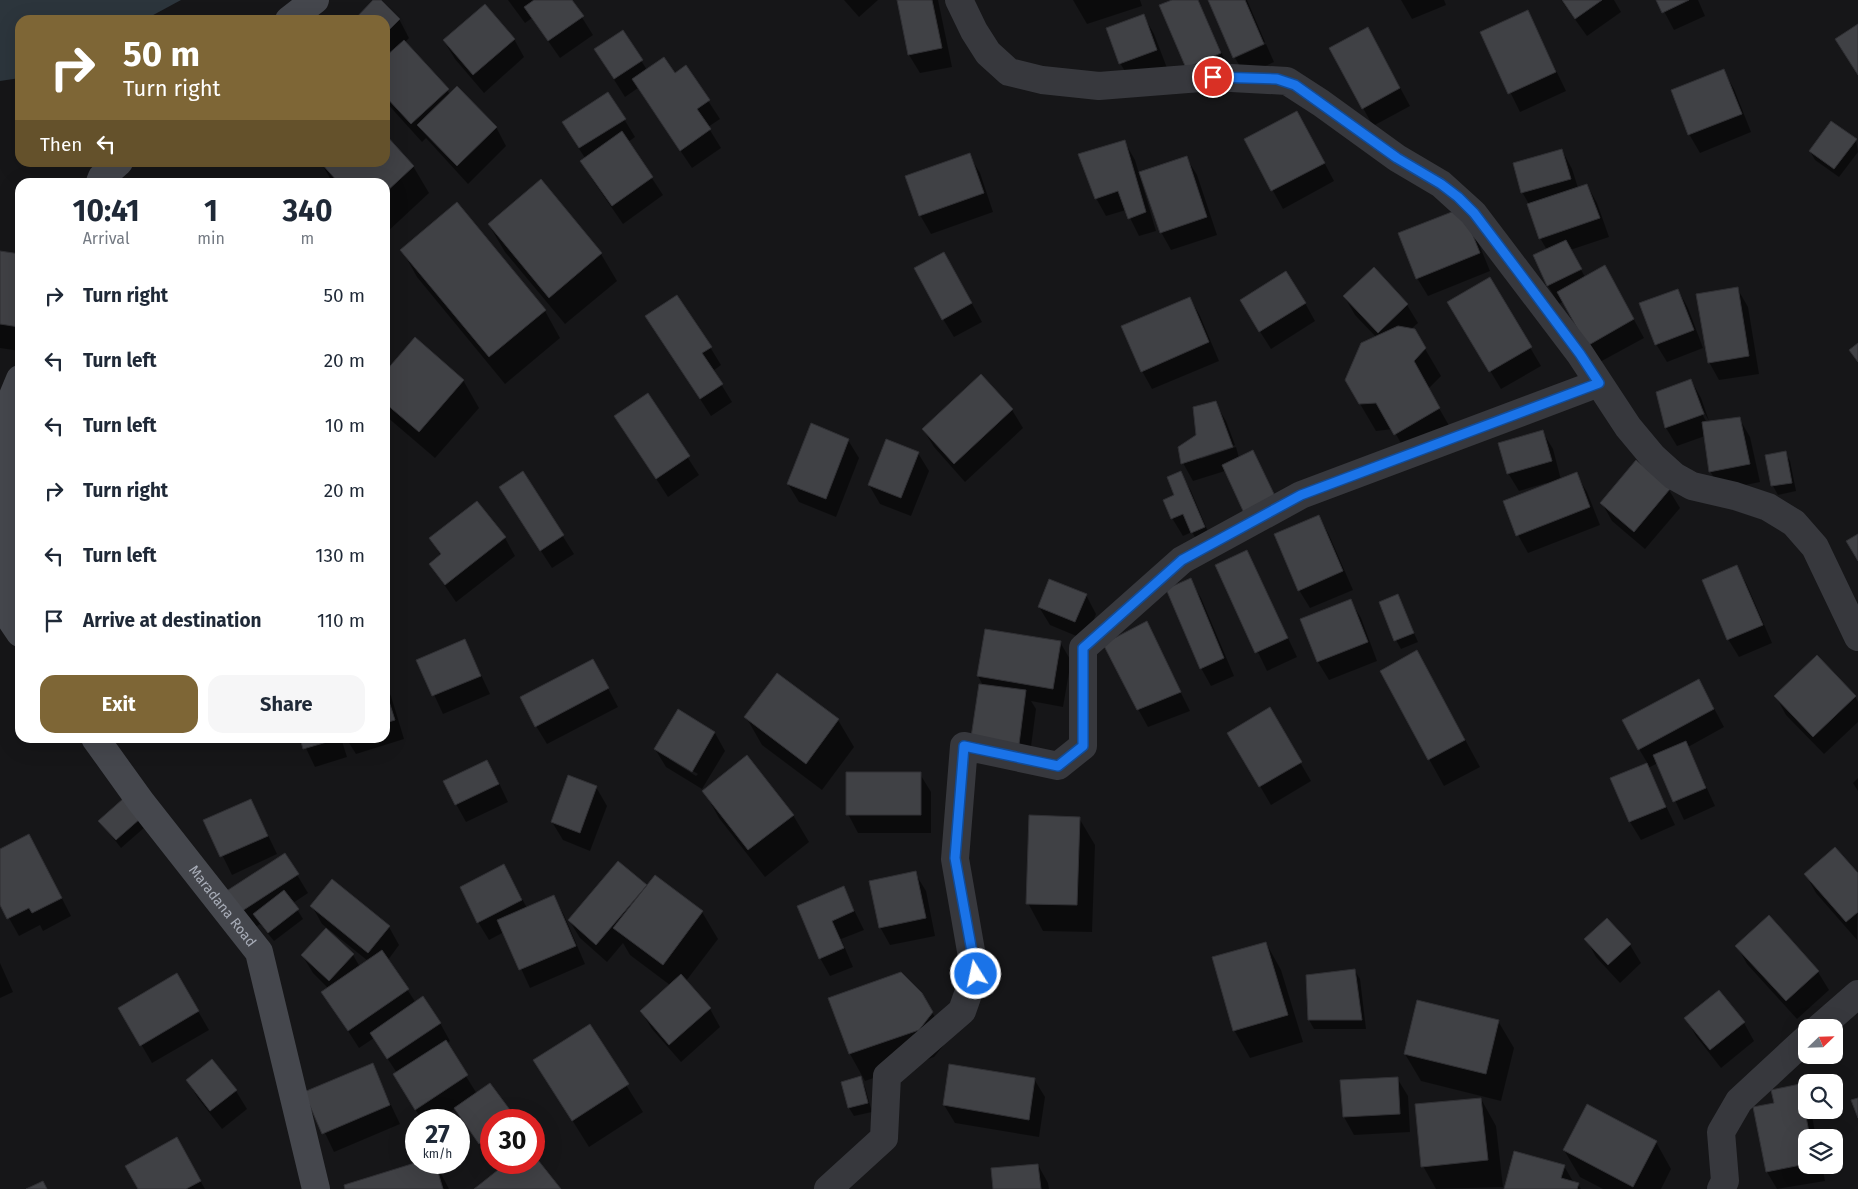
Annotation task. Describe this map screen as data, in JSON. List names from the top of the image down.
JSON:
{
  "streets": {
    "street": ["Maradana Road"]
  },
  "north": "top right",
  "page": {
    "turn": ["50 m", "Turn right"],
    "then": "Then",
    "eta": [
      "10:41",
      "Arrival",
      "1",
      "min",
      "340",
      "m"
    ],
    "list": [
      {
        "name": "Turn right",
        "value": "50 m"
      },
      {
        "name": "Turn left",
        "value": "20 m"
      },
      {
        "name": "Turn left",
        "value": "10 m"
      },
      {
        "name": "Turn right",
        "value": "20 m"
      },
      {
        "name": "Turn left",
        "value": "130 m"
      },
      {
        "name": "Arrive at destination",
        "value": "110 m"
      }
    ],
    "buttons": ["Exit", "Share"],
    "speed": "27 km/h",
    "limit": "30"
  }
}
